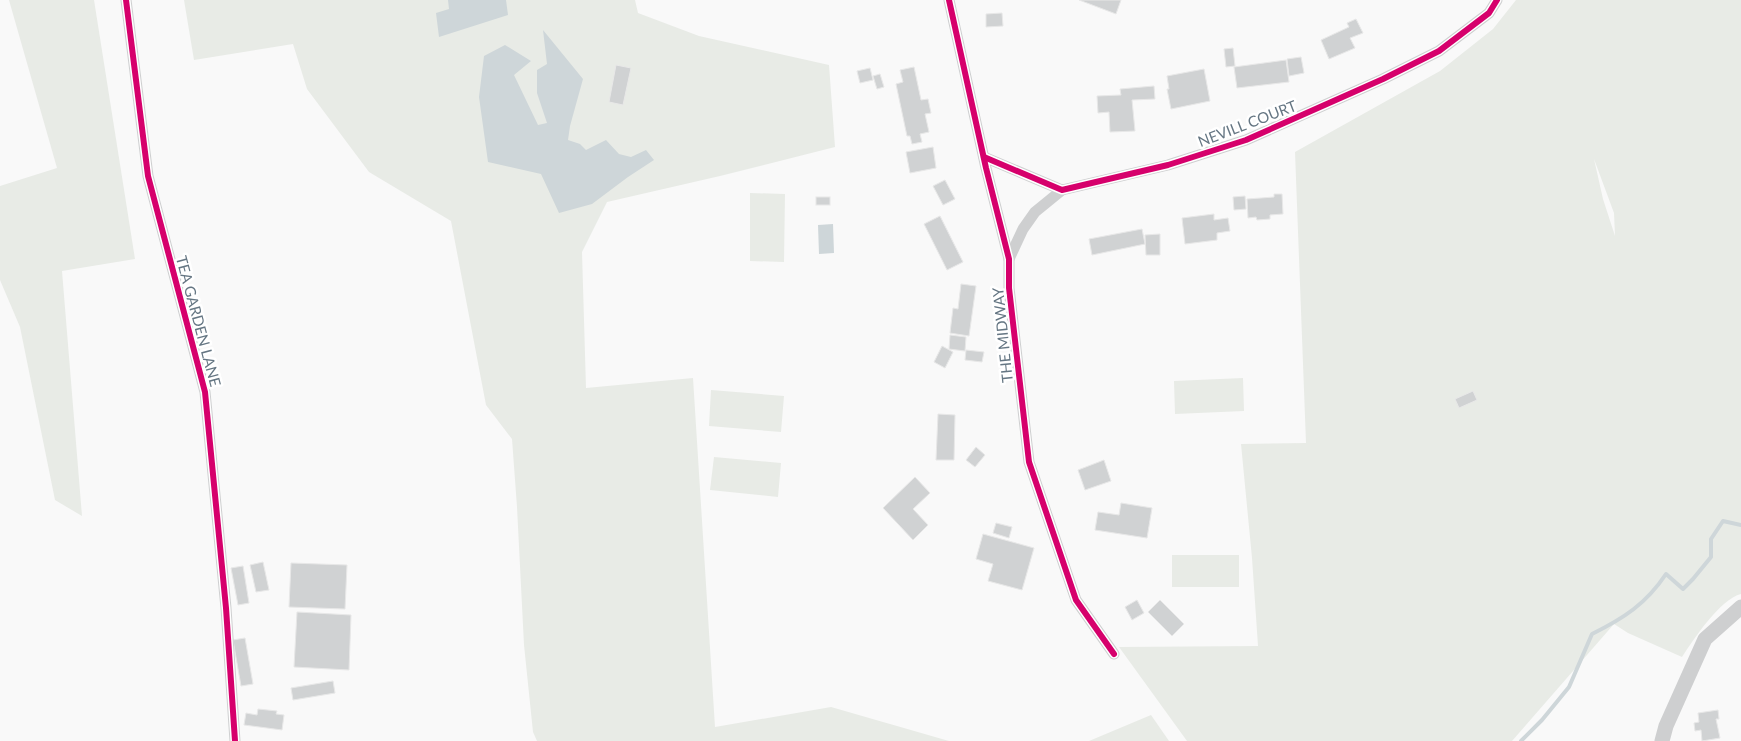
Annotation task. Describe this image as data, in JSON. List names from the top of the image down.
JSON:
{
  "streets": {
    "street": ["NEVILL COURT", "TEA GARDEN LANE", "THE MIDWAY"]
  }
}
